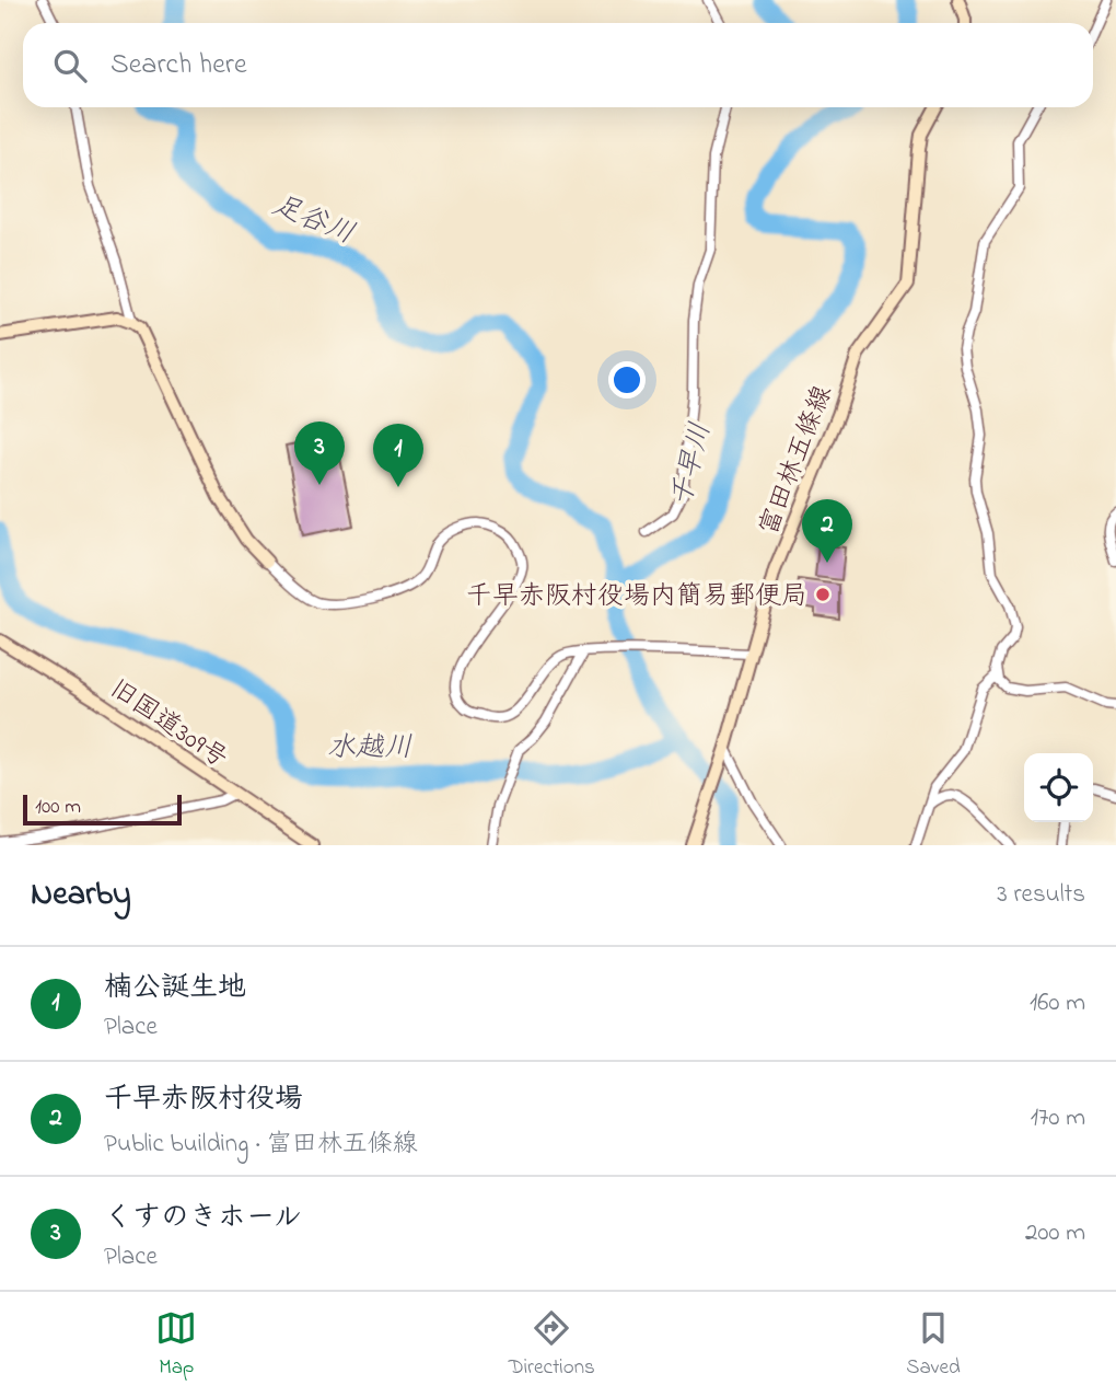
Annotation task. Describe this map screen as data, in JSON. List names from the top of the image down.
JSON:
{
  "streets": {
    "main road": ["富田林五條線", "旧国道309号"]
  },
  "water": ["足谷川", "千早川", "水越川"],
  "places": ["千早赤阪村役場内簡易郵便局"],
  "scale_bar": "100 m",
  "page": {
    "search": "Search here",
    "pins": ["3", "1", "2"],
    "scale": "100 m",
    "heading": ["Nearby", "3 results"],
    "list": [
      {
        "mark": "1",
        "name": "楠公誕生地",
        "note": "Place",
        "value": "160 m"
      },
      {
        "mark": "2",
        "name": "千早赤阪村役場",
        "note": "Public building · 富田林五條線",
        "value": "170 m"
      },
      {
        "mark": "3",
        "name": "くすのきホール",
        "note": "Place",
        "value": "200 m"
      }
    ],
    "nav": ["Map", "Directions", "Saved"]
  }
}
